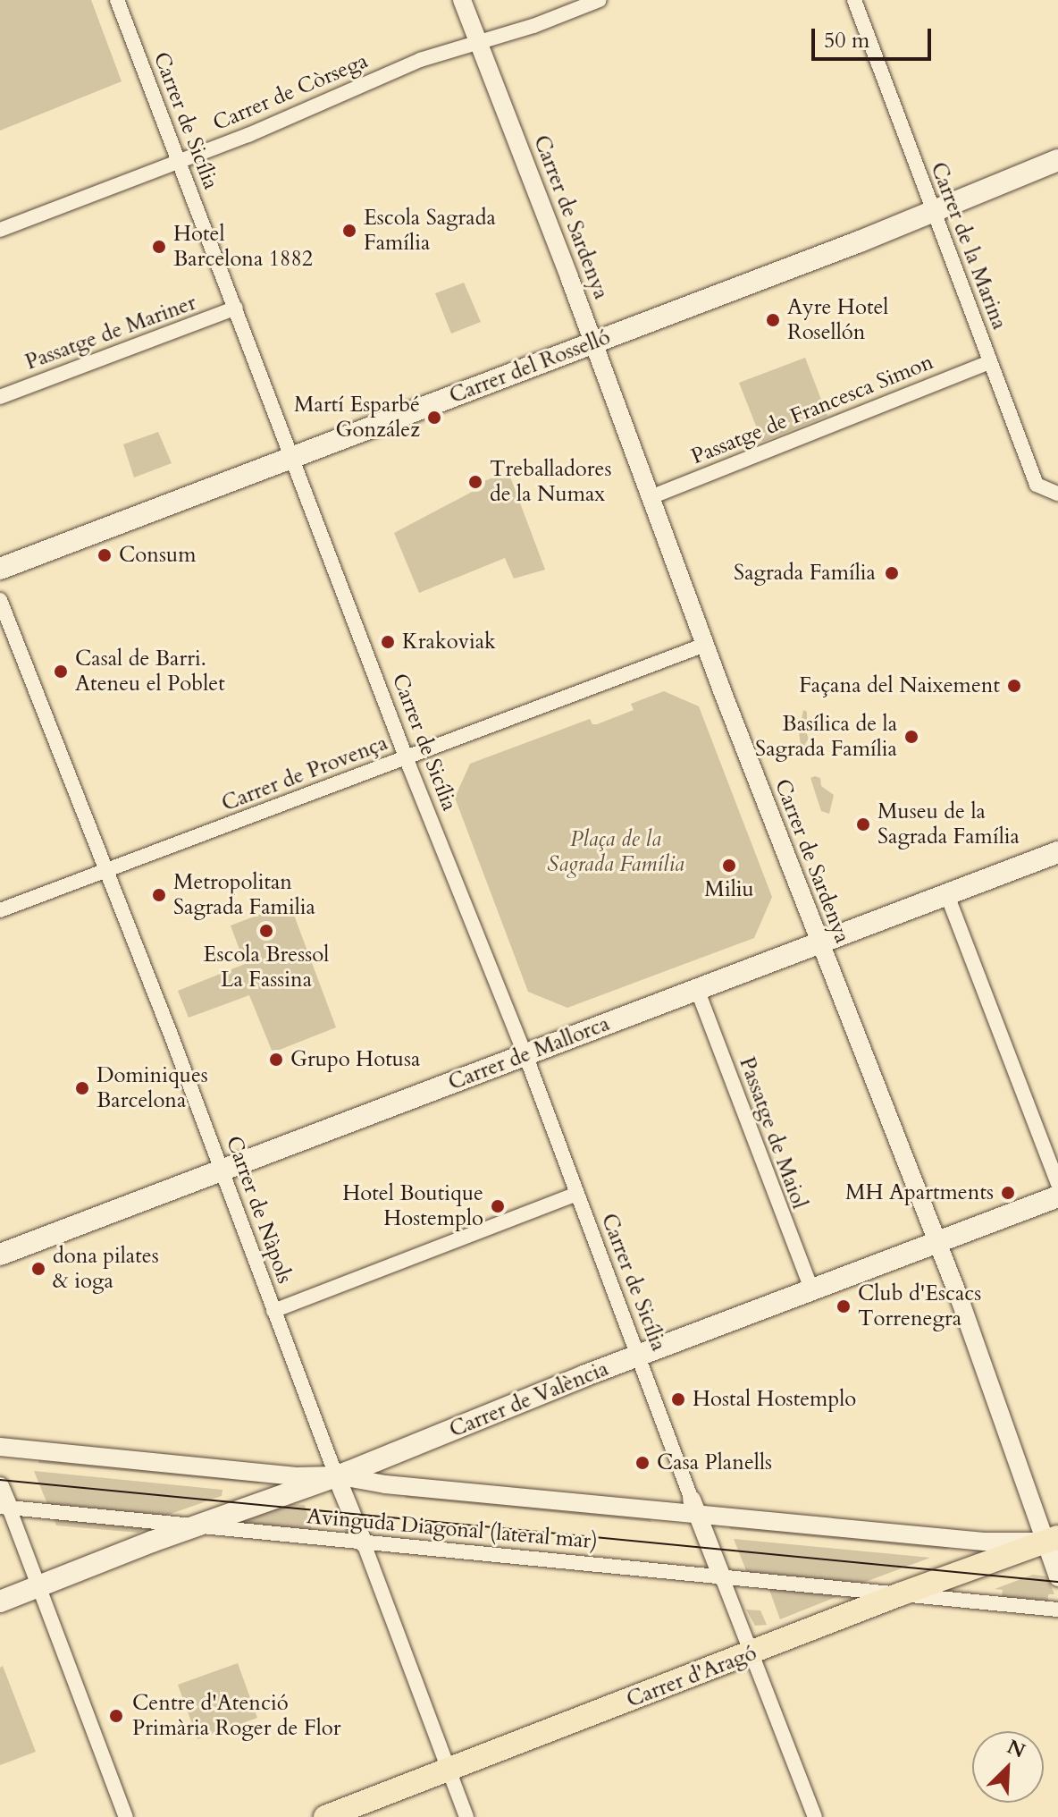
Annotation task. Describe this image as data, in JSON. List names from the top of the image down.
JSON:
{
  "streets": {
    "main road": [
      "Carrer del Rosselló",
      "Carrer de Mallorca",
      "Carrer de València",
      "Carrer d'Aragó"
    ],
    "street": [
      "Carrer de Còrsega",
      "Carrer de Sicília",
      "Carrer de Sardenya",
      "Carrer de la Marina",
      "Passatge de Mariner",
      "Passatge de Francesca Simon",
      "Carrer de Provença",
      "Passatge de Maiol",
      "Carrer de Nàpols",
      "Avinguda Diagonal (lateral mar)"
    ]
  },
  "crossings": [
    ["Carrer de Còrsega", "Carrer de Sicília"],
    ["Carrer de Còrsega", "Carrer de Sardenya"],
    ["Carrer de Sicília", "Passatge de Mariner"],
    ["Carrer de Sicília", "Carrer del Rosselló"],
    ["Carrer de Sicília", "Carrer de Provença"],
    ["Carrer de Sicília", "Carrer de Mallorca"],
    ["Carrer de Sicília", "Carrer de València"],
    ["Carrer de Sardenya", "Carrer del Rosselló"],
    ["Carrer de Sardenya", "Passatge de Francesca Simon"],
    ["Carrer de Sardenya", "Carrer de Provença"],
    ["Carrer de Sardenya", "Carrer de Mallorca"],
    ["Carrer de Sardenya", "Carrer de València"],
    ["Carrer de Sardenya", "Carrer d'Aragó"],
    ["Carrer de la Marina", "Carrer del Rosselló"],
    ["Carrer de la Marina", "Passatge de Francesca Simon"],
    ["Carrer de Provença", "Carrer de Nàpols"],
    ["Carrer de Mallorca", "Passatge de Maiol"],
    ["Carrer de Mallorca", "Carrer de Nàpols"],
    ["Passatge de Maiol", "Carrer de València"],
    ["Carrer de Nàpols", "Carrer de València"],
    ["Carrer de València", "Avinguda Diagonal (lateral mar)"],
    ["Avinguda Diagonal (lateral mar)", "Carrer d'Aragó"]
  ],
  "parks": ["Plaça de la Sagrada Família"],
  "places": [
    "Escola Sagrada Família",
    "Hotel Barcelona 1882",
    "Ayre Hotel Rosellón",
    "Martí Esparbé González",
    "Treballadores de la Numax",
    "Consum",
    "Sagrada Família",
    "Krakoviak",
    "Casal de Barri. Ateneu el Poblet",
    "Façana del Naixement",
    "Basílica de la Sagrada Família",
    "Museu de la Sagrada Família",
    "Miliu",
    "Metropolitan Sagrada Familia",
    "Escola Bressol La Fassina",
    "Grupo Hotusa",
    "Dominiques Barcelona",
    "MH Apartments",
    "Hotel Boutique Hostemplo",
    "dona pilates & ioga",
    "Club d'Escacs Torrenegra",
    "Hostal Hostemplo",
    "Casa Planells",
    "Centre d'Atenció Primària Roger de Flor"
  ],
  "scale_bar": "50 m",
  "north": "top right"
}
